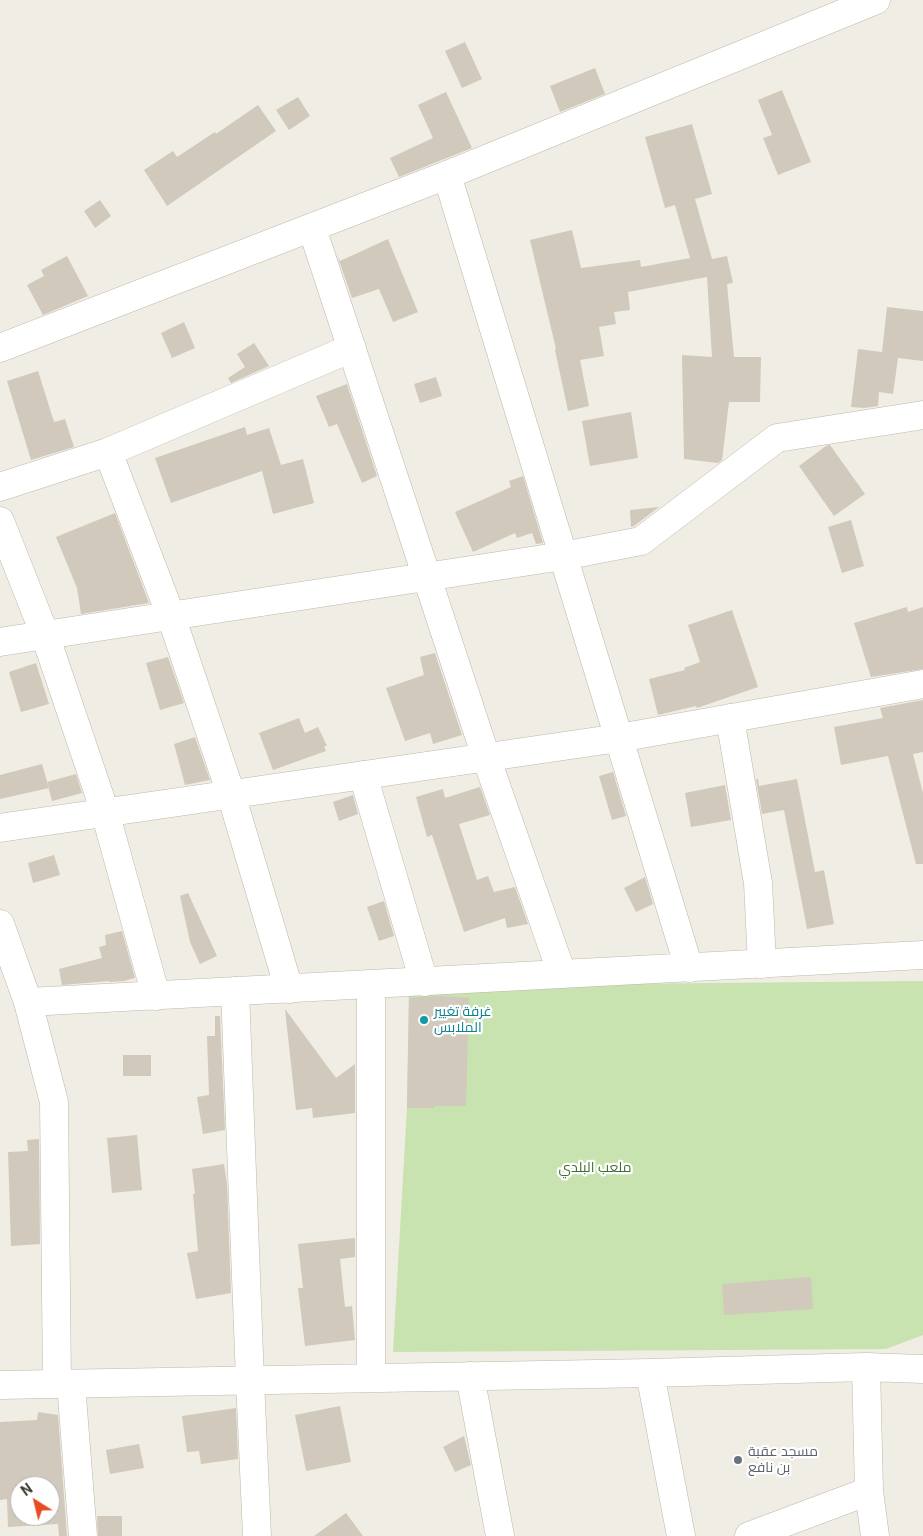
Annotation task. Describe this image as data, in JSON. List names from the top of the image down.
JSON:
{
  "parks": ["ملعب البلدي"],
  "places": ["غرفة تغيير الملابس", "مسجد عقبة بن نافع"],
  "north": "top left"
}
